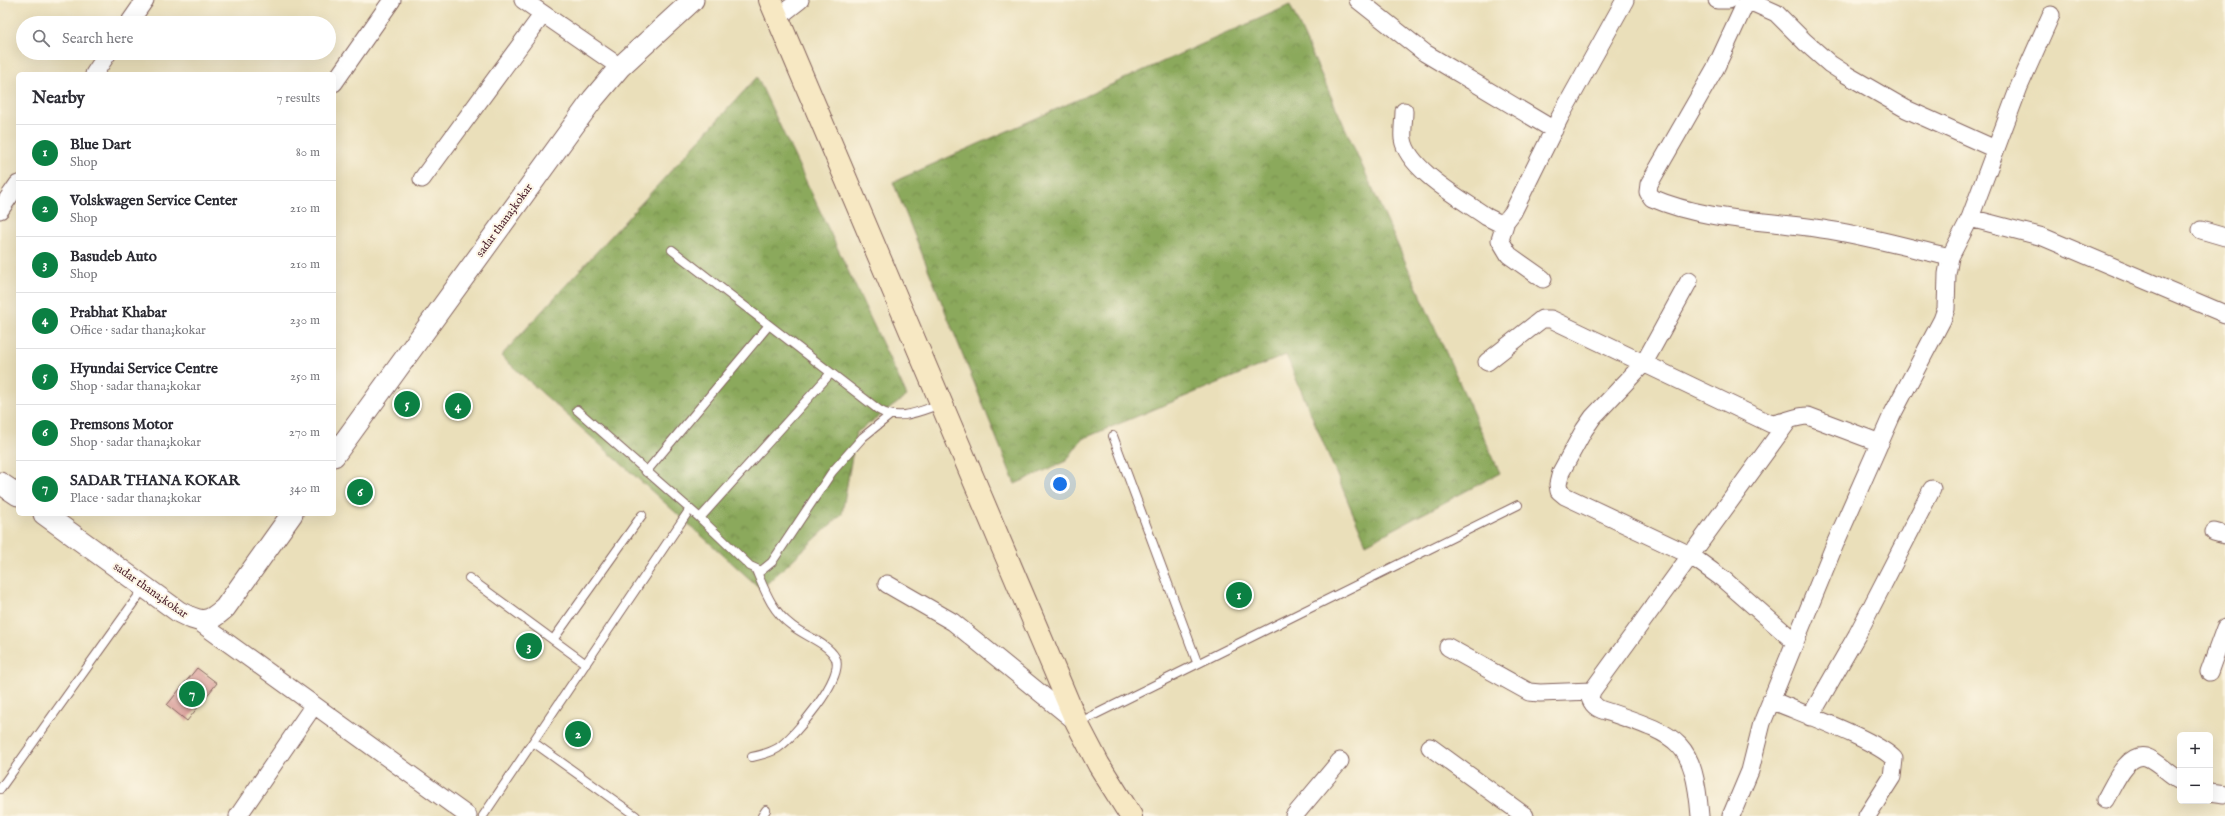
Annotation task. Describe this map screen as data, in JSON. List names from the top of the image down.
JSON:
{
  "streets": {
    "street": ["sadar thana;kokar"]
  },
  "page": {
    "search": "Search here",
    "heading": ["Nearby", "7 results"],
    "list": [
      {
        "mark": "1",
        "name": "Blue Dart",
        "note": "Shop",
        "value": "80 m"
      },
      {
        "mark": "2",
        "name": "Volskwagen Service Center",
        "note": "Shop",
        "value": "210 m"
      },
      {
        "mark": "3",
        "name": "Basudeb Auto",
        "note": "Shop",
        "value": "210 m"
      },
      {
        "mark": "4",
        "name": "Prabhat Khabar",
        "note": "Office · sadar thana;kokar",
        "value": "230 m"
      },
      {
        "mark": "5",
        "name": "Hyundai Service Centre",
        "note": "Shop · sadar thana;kokar",
        "value": "250 m"
      },
      {
        "mark": "6",
        "name": "Premsons Motor",
        "note": "Shop · sadar thana;kokar",
        "value": "270 m"
      },
      {
        "mark": "7",
        "name": "SADAR THANA KOKAR",
        "note": "Place · sadar thana;kokar",
        "value": "340 m"
      }
    ],
    "pins": [
      "5",
      "4",
      "6",
      "1",
      "3",
      "7",
      "2"
    ],
    "map_buttons": ["+", "−"]
  }
}
